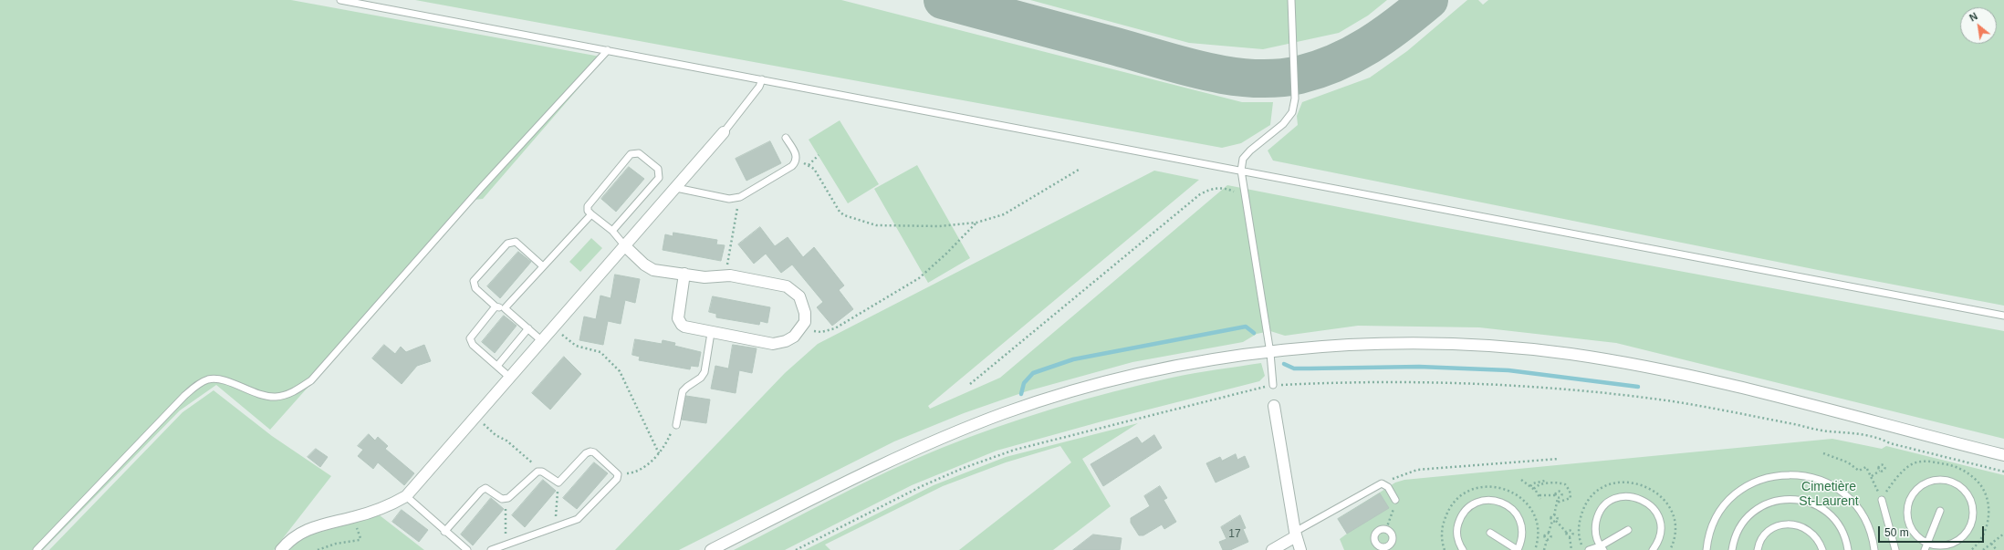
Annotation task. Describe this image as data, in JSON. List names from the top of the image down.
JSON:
{
  "parks": ["Cimetière St-Laurent"],
  "house_numbers": ["17"],
  "scale_bar": "50 m",
  "north": "top left"
}
